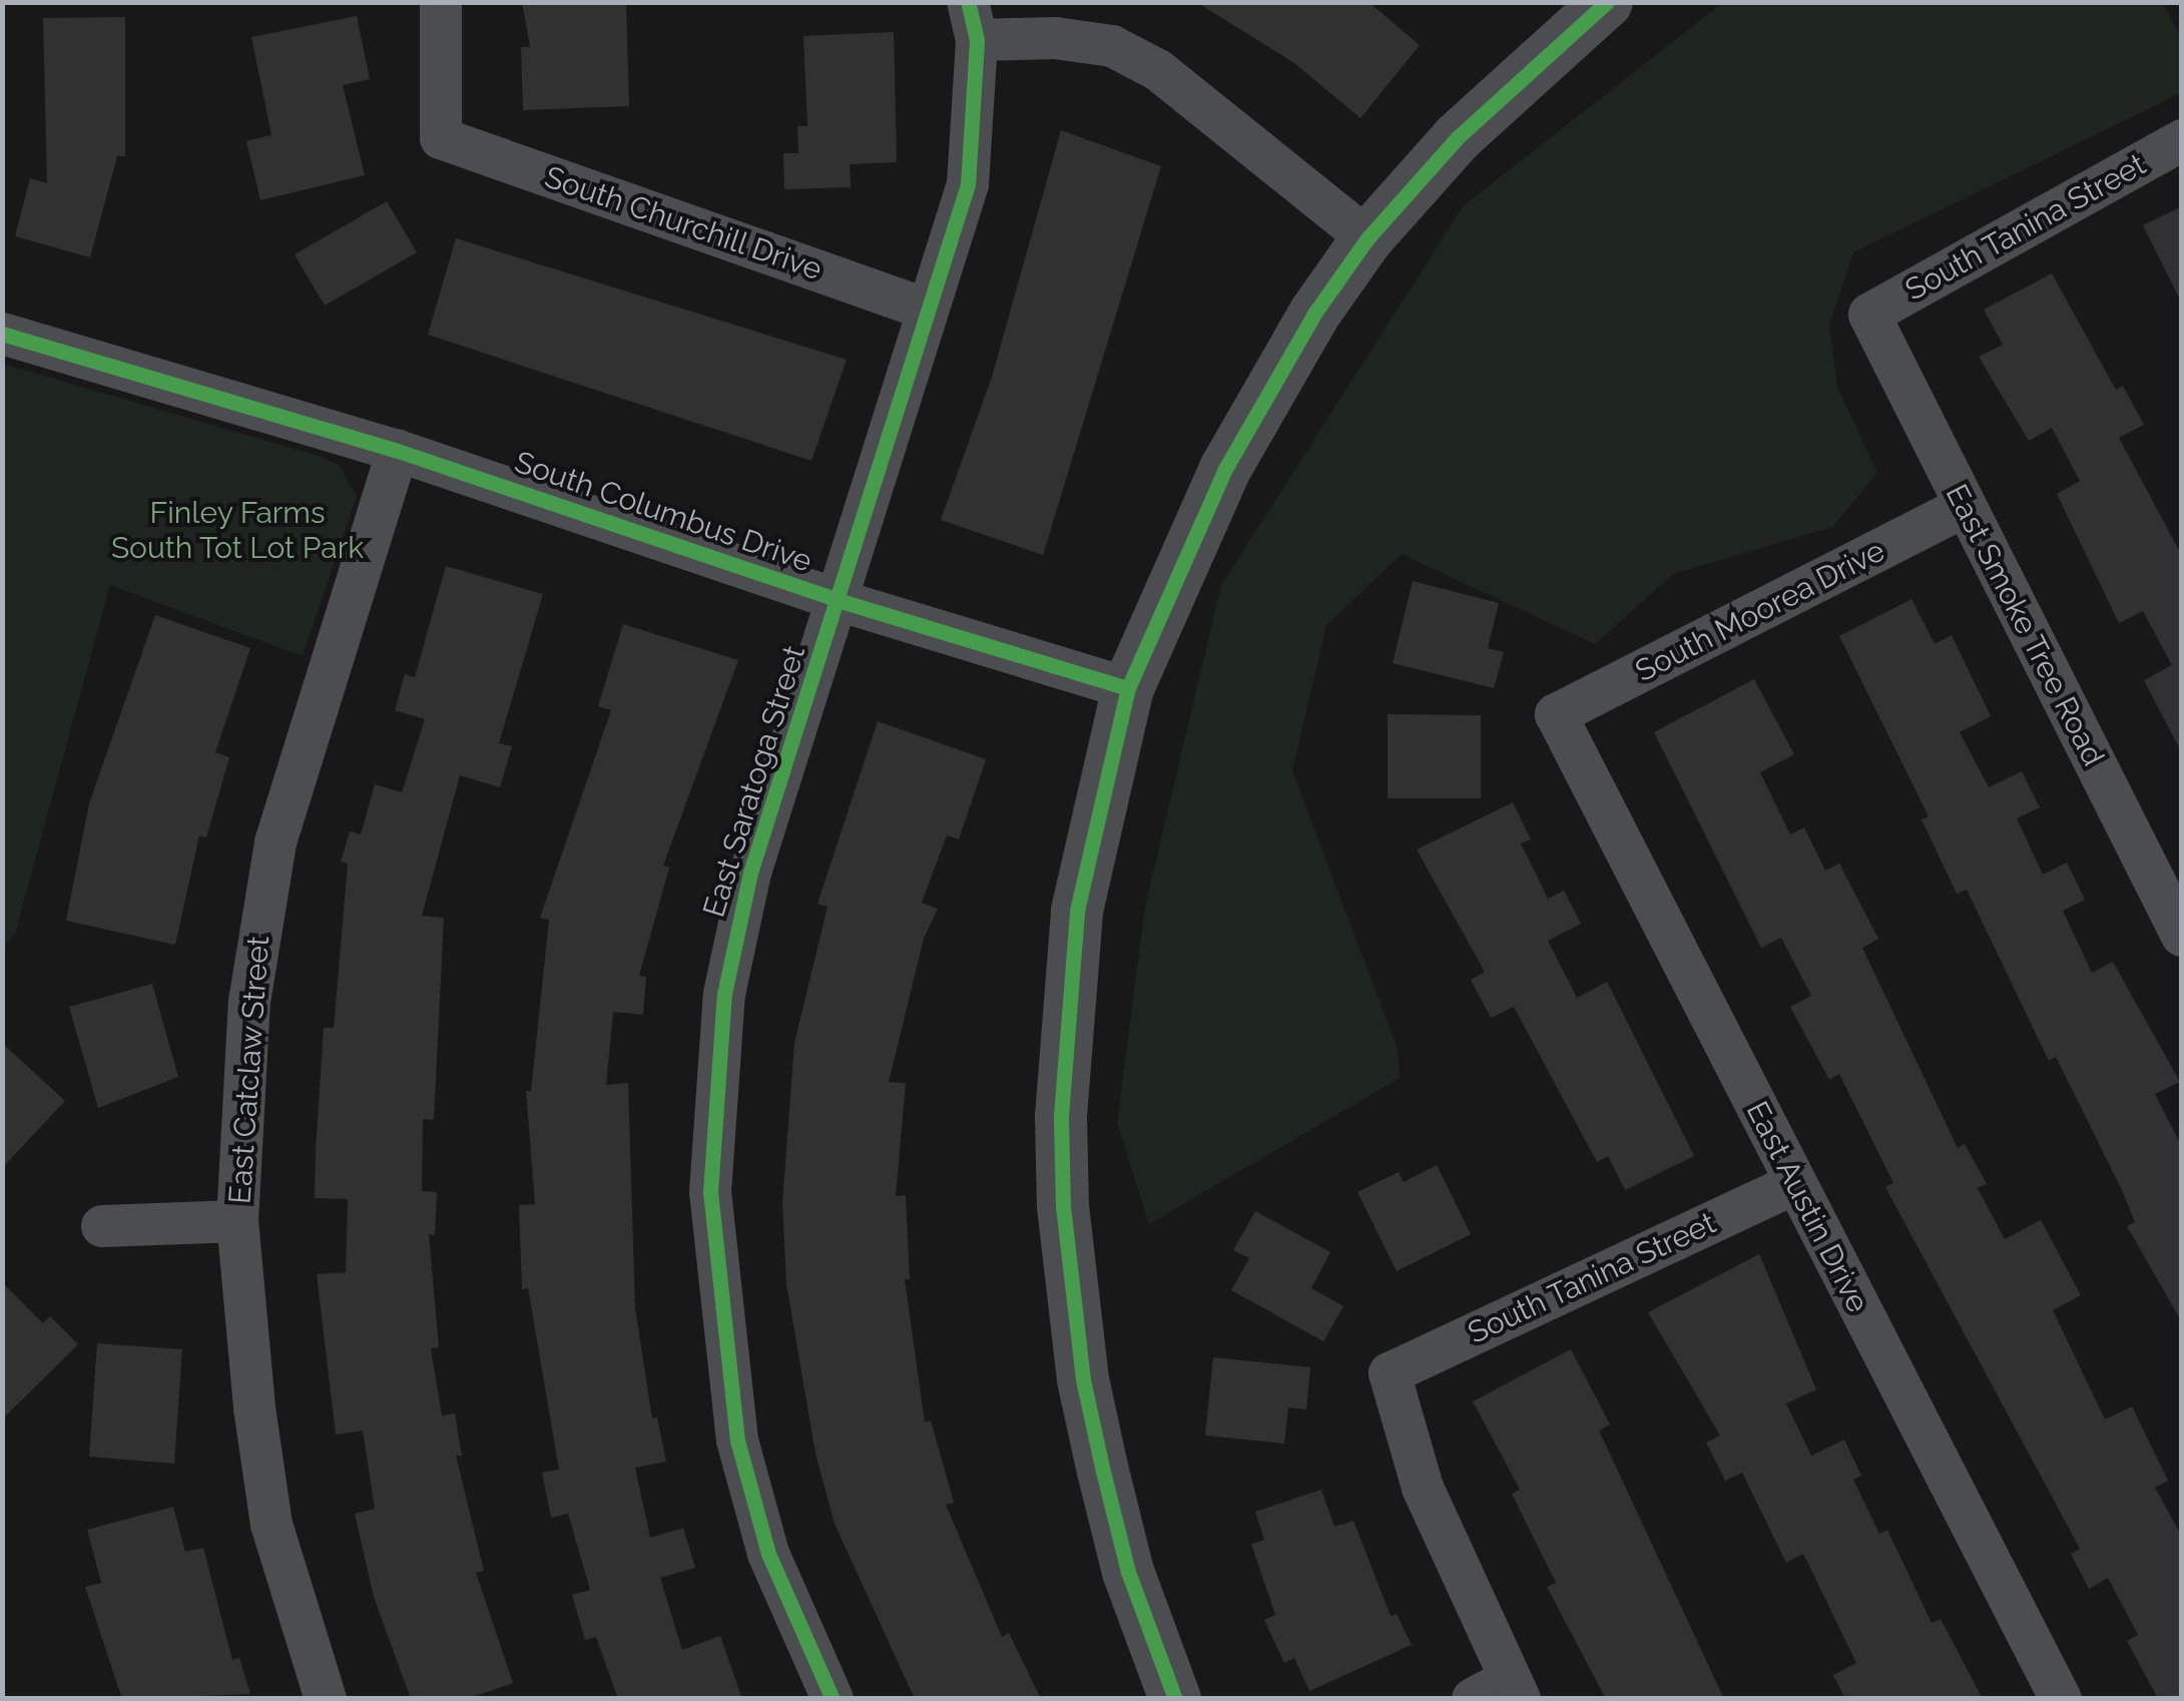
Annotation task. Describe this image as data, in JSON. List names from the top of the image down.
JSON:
{
  "streets": {
    "street": [
      "South Churchill Drive",
      "South Tanina Street",
      "South Columbus Drive",
      "South Moorea Drive",
      "East Smoke Tree Road",
      "East Saratoga Street",
      "East Catclaw Street",
      "East Austin Drive"
    ]
  },
  "crossings": [
    ["South Churchill Drive", "East Saratoga Street"],
    ["South Tanina Street", "East Smoke Tree Road"],
    ["South Tanina Street", "East Austin Drive"],
    ["South Columbus Drive", "East Saratoga Street"],
    ["South Columbus Drive", "East Catclaw Street"],
    ["South Moorea Drive", "East Smoke Tree Road"],
    ["South Moorea Drive", "East Austin Drive"]
  ],
  "parks": ["Finley Farms South Tot Lot Park"]
}
